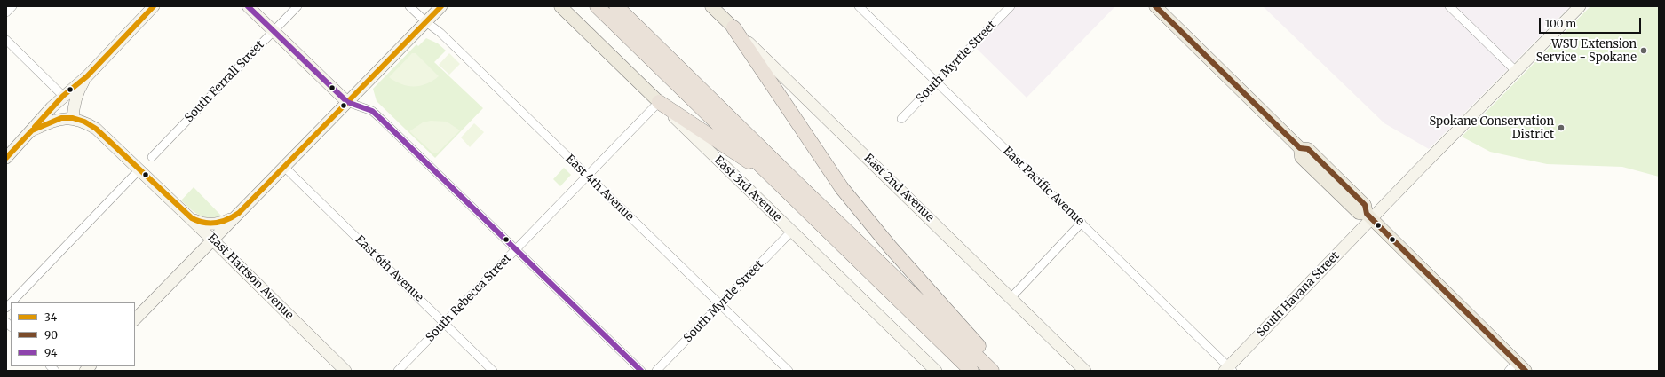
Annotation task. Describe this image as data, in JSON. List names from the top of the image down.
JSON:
{
  "streets": {
    "main road": ["East 2nd Avenue", "East 3rd Avenue"],
    "street": [
      "South Myrtle Street",
      "South Ferrall Street",
      "East Pacific Avenue",
      "East 4th Avenue",
      "East 6th Avenue",
      "East Hartson Avenue",
      "South Havana Street",
      "South Rebecca Street"
    ]
  },
  "crossings": [
    ["South Myrtle Street", "East Pacific Avenue"],
    ["South Myrtle Street", "East 4th Avenue"],
    ["South Myrtle Street", "East 3rd Avenue"],
    ["East Pacific Avenue", "South Havana Street"],
    ["East 4th Avenue", "South Rebecca Street"],
    ["East 3rd Avenue", "South Rebecca Street"],
    ["East 6th Avenue", "South Rebecca Street"]
  ],
  "places": ["WSU Extension Service - Spokane", "Spokane Conservation District"],
  "lines": ["transit line 34", "transit line 90", "transit line 94"],
  "legend": ["34", "90", "94"],
  "scale_bar": "100 m"
}
